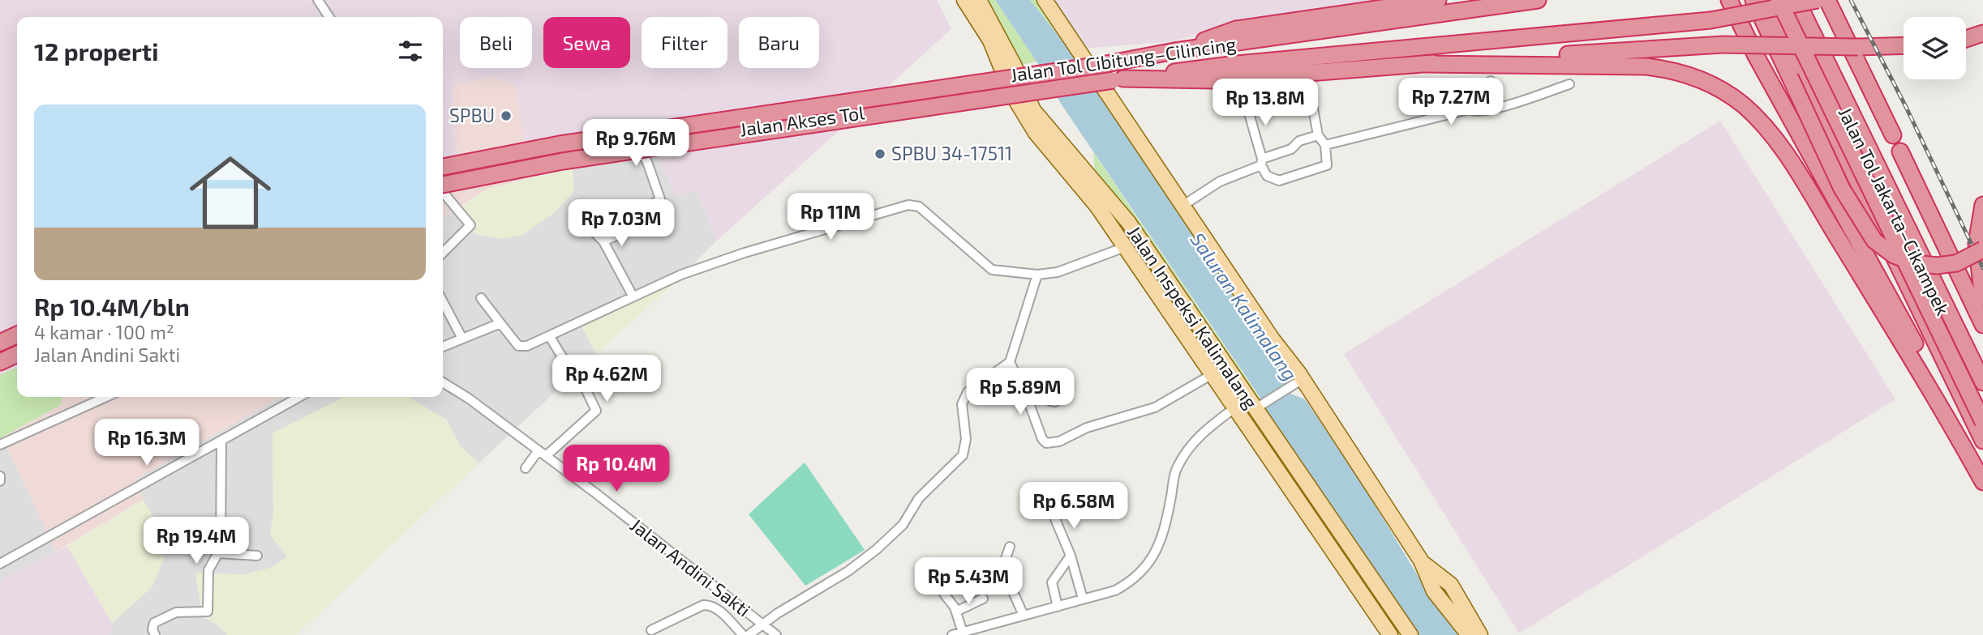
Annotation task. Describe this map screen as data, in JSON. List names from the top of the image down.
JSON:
{
  "streets": {
    "highway": ["Jalan Tol Cibitung–Cilincing", "Jalan Tol Jakarta–Cikampek"],
    "main road": ["Jalan Akses Tol", "Jalan Inspeksi Kalimalang"],
    "street": ["Jalan Andini Sakti"]
  },
  "crossings": [
    ["Jalan Tol Cibitung–Cilincing", "Jalan Akses Tol"],
    ["Jalan Akses Tol", "Jalan Inspeksi Kalimalang"]
  ],
  "water": ["Saluran Kalimalang"],
  "places": ["SPBU", "SPBU 34-17511"],
  "page": {
    "chip": [
      "Beli",
      "Sewa",
      "Filter",
      "Baru"
    ],
    "heading": "12 properti",
    "price": [
      "Rp 7.27M",
      "Rp 13.8M",
      "Rp 9.76M",
      "Rp 11M",
      "Rp 7.03M",
      "Rp 4.62M",
      "Rp 5.89M",
      "Rp 16.3M",
      "Rp 10.4M",
      "Rp 6.58M",
      "Rp 19.4M",
      "Rp 5.43M"
    ],
    "list": [
      {
        "name": "Rp 10.4M/bln",
        "note": "4 kamar · 100 m² · Jalan Andini Sakti"
      }
    ]
  }
}
